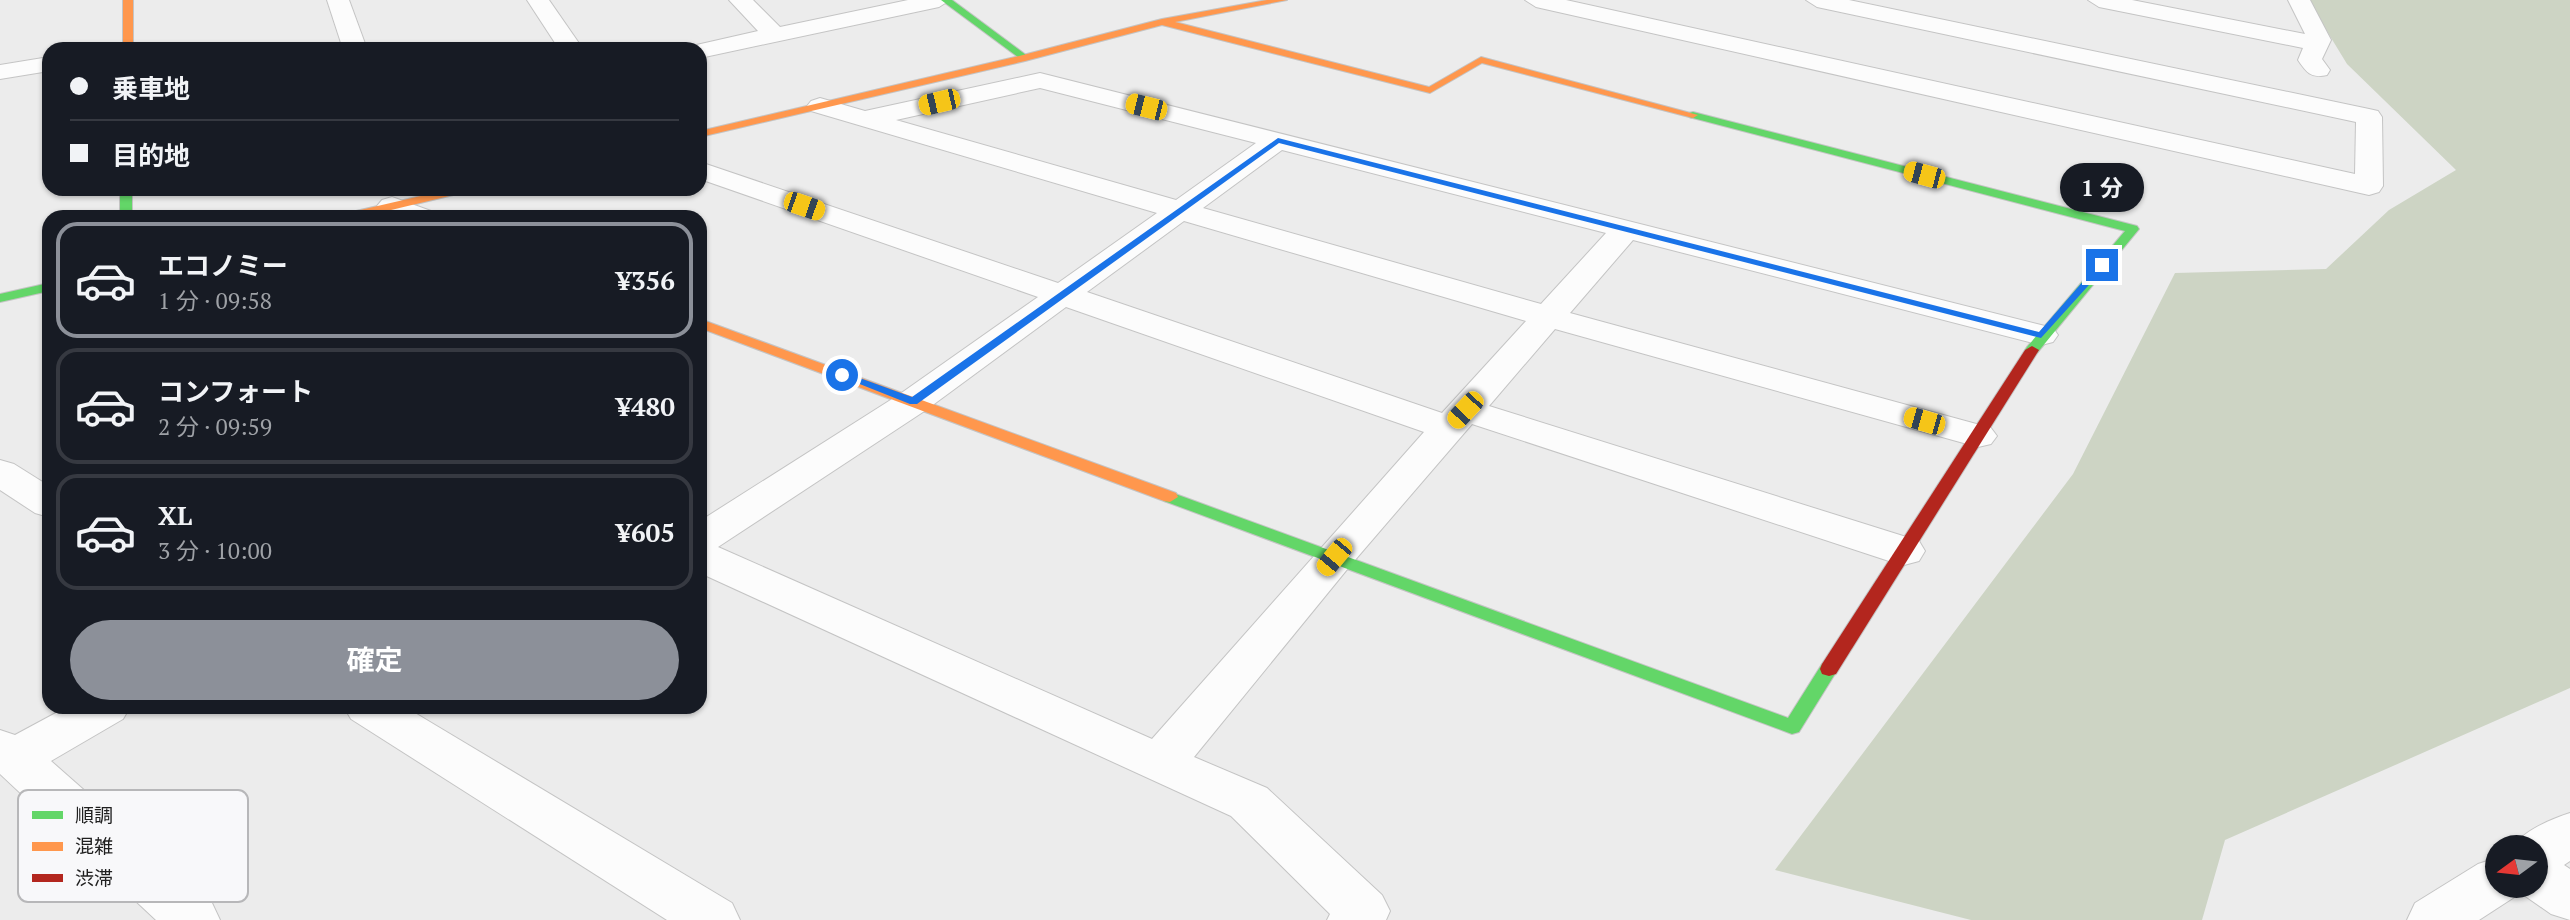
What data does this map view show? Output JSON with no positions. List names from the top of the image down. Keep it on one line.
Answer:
{"legend":["順調","混雑","渋滞"],"north":"left","page":{"banner":["乗車地","目的地"],"bubble":"1 分","list":[{"name":"エコノミー","note":"1 分 · 09:58","value":"¥356"},{"name":"コンフォート","note":"2 分 · 09:59","value":"¥480"},{"name":"XL","note":"3 分 · 10:00","value":"¥605"}],"buttons":"確定"}}
